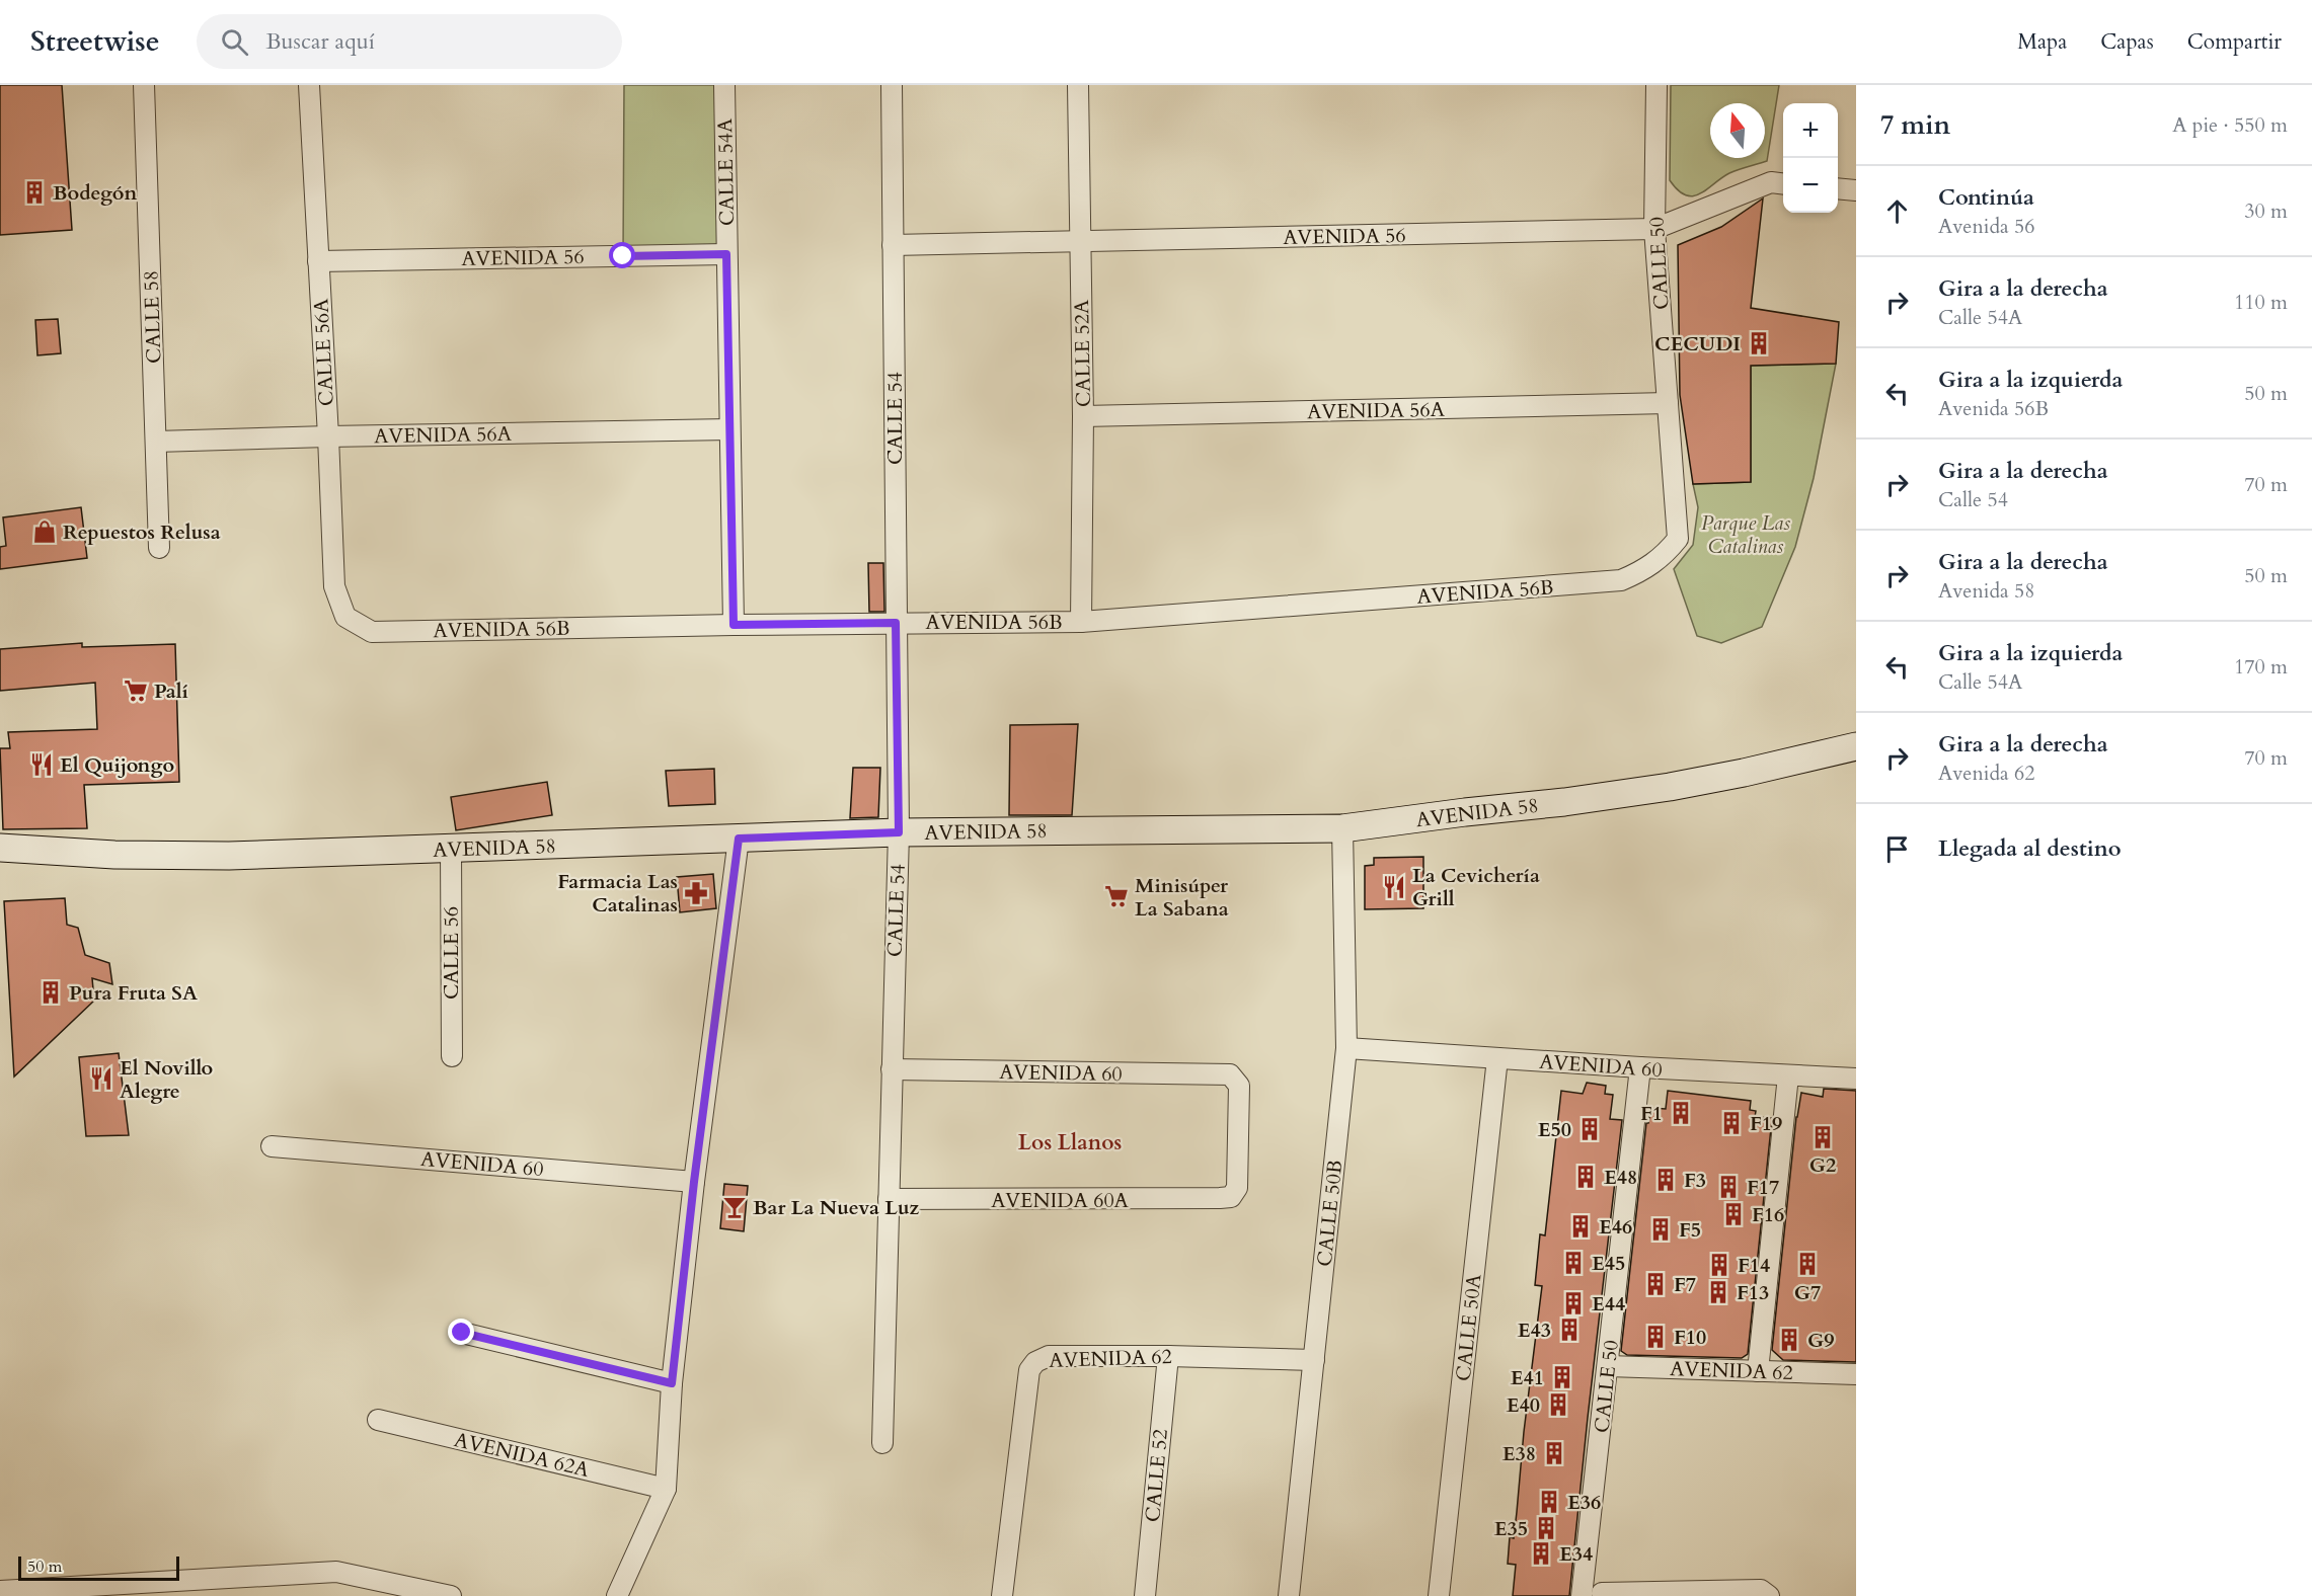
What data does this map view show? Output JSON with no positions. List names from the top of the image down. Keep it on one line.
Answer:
{"streets":{"main road":["AVENIDA 58"],"street":["CALLE 54A","AVENIDA 56","CALLE 50","CALLE 58","CALLE 56A","CALLE 52A","AVENIDA 56A","CALLE 54","AVENIDA 56B","CALLE 56","AVENIDA 60","AVENIDA 60A","CALLE 50B","CALLE 50A","AVENIDA 62","AVENIDA 62A","CALLE 52"]},"crossings":[["CALLE 54A","AVENIDA 56"],["CALLE 54A","AVENIDA 56A"],["CALLE 54A","AVENIDA 56B"],["AVENIDA 56","CALLE 50"],["AVENIDA 56","CALLE 56A"],["AVENIDA 56","CALLE 52A"],["AVENIDA 56","CALLE 54"],["CALLE 50","AVENIDA 56A"],["CALLE 50","AVENIDA 56B"],["CALLE 50","AVENIDA 60"],["CALLE 50","AVENIDA 62"],["CALLE 58","AVENIDA 56A"],["CALLE 56A","AVENIDA 56A"],["CALLE 56A","AVENIDA 56B"],["CALLE 52A","AVENIDA 56A"],["CALLE 52A","AVENIDA 56B"],["CALLE 54","AVENIDA 56B"],["CALLE 54","AVENIDA 58"],["CALLE 54","AVENIDA 60"],["CALLE 54","AVENIDA 60A"],["AVENIDA 58","CALLE 56"],["AVENIDA 58","CALLE 50B"],["AVENIDA 60","AVENIDA 60A"],["AVENIDA 60","CALLE 50B"],["AVENIDA 60","CALLE 50A"],["CALLE 50B","AVENIDA 62"],["AVENIDA 62","CALLE 52"]],"districts":["Los Llanos"],"parks":["Parque Las Catalinas"],"places":{"building":["Bodegón","CECUDI","Pura Fruta SA","F1","F19","E50","G2","E48","F3","F17","F16","E46","F5","E45","G7","F14","F7","F13","E44","E43","F10","G9","E41","E40","E38","E36","E35","E34"],"shop":["Repuestos Relusa"],"supermarket":["Palí","Minisúper La Sabana"],"restaurant":["El Quijongo","La Cevichería Grill","El Novillo Alegre"],"pharmacy":["Farmacia Las Catalinas"],"bar":["Bar La Nueva Luz"]},"scale_bar":"50 m","north":"top","page":{"header":"Streetwise","search":"Buscar aquí","nav":["Mapa","Capas","Compartir"],"heading":["7 min","A pie · 550 m"],"map_buttons":["+","−"],"list":[["Continúa","Avenida 56","30 m"],["Gira a la derecha","Calle 54A","110 m"],["Gira a la izquierda","Avenida 56B","50 m"],["Gira a la derecha","Calle 54","70 m"],["Gira a la derecha","Avenida 58","50 m"],["Gira a la izquierda","Calle 54A","170 m"],["Gira a la derecha","Avenida 62","70 m"],"Llegada al destino"],"scale":"50 m"}}
